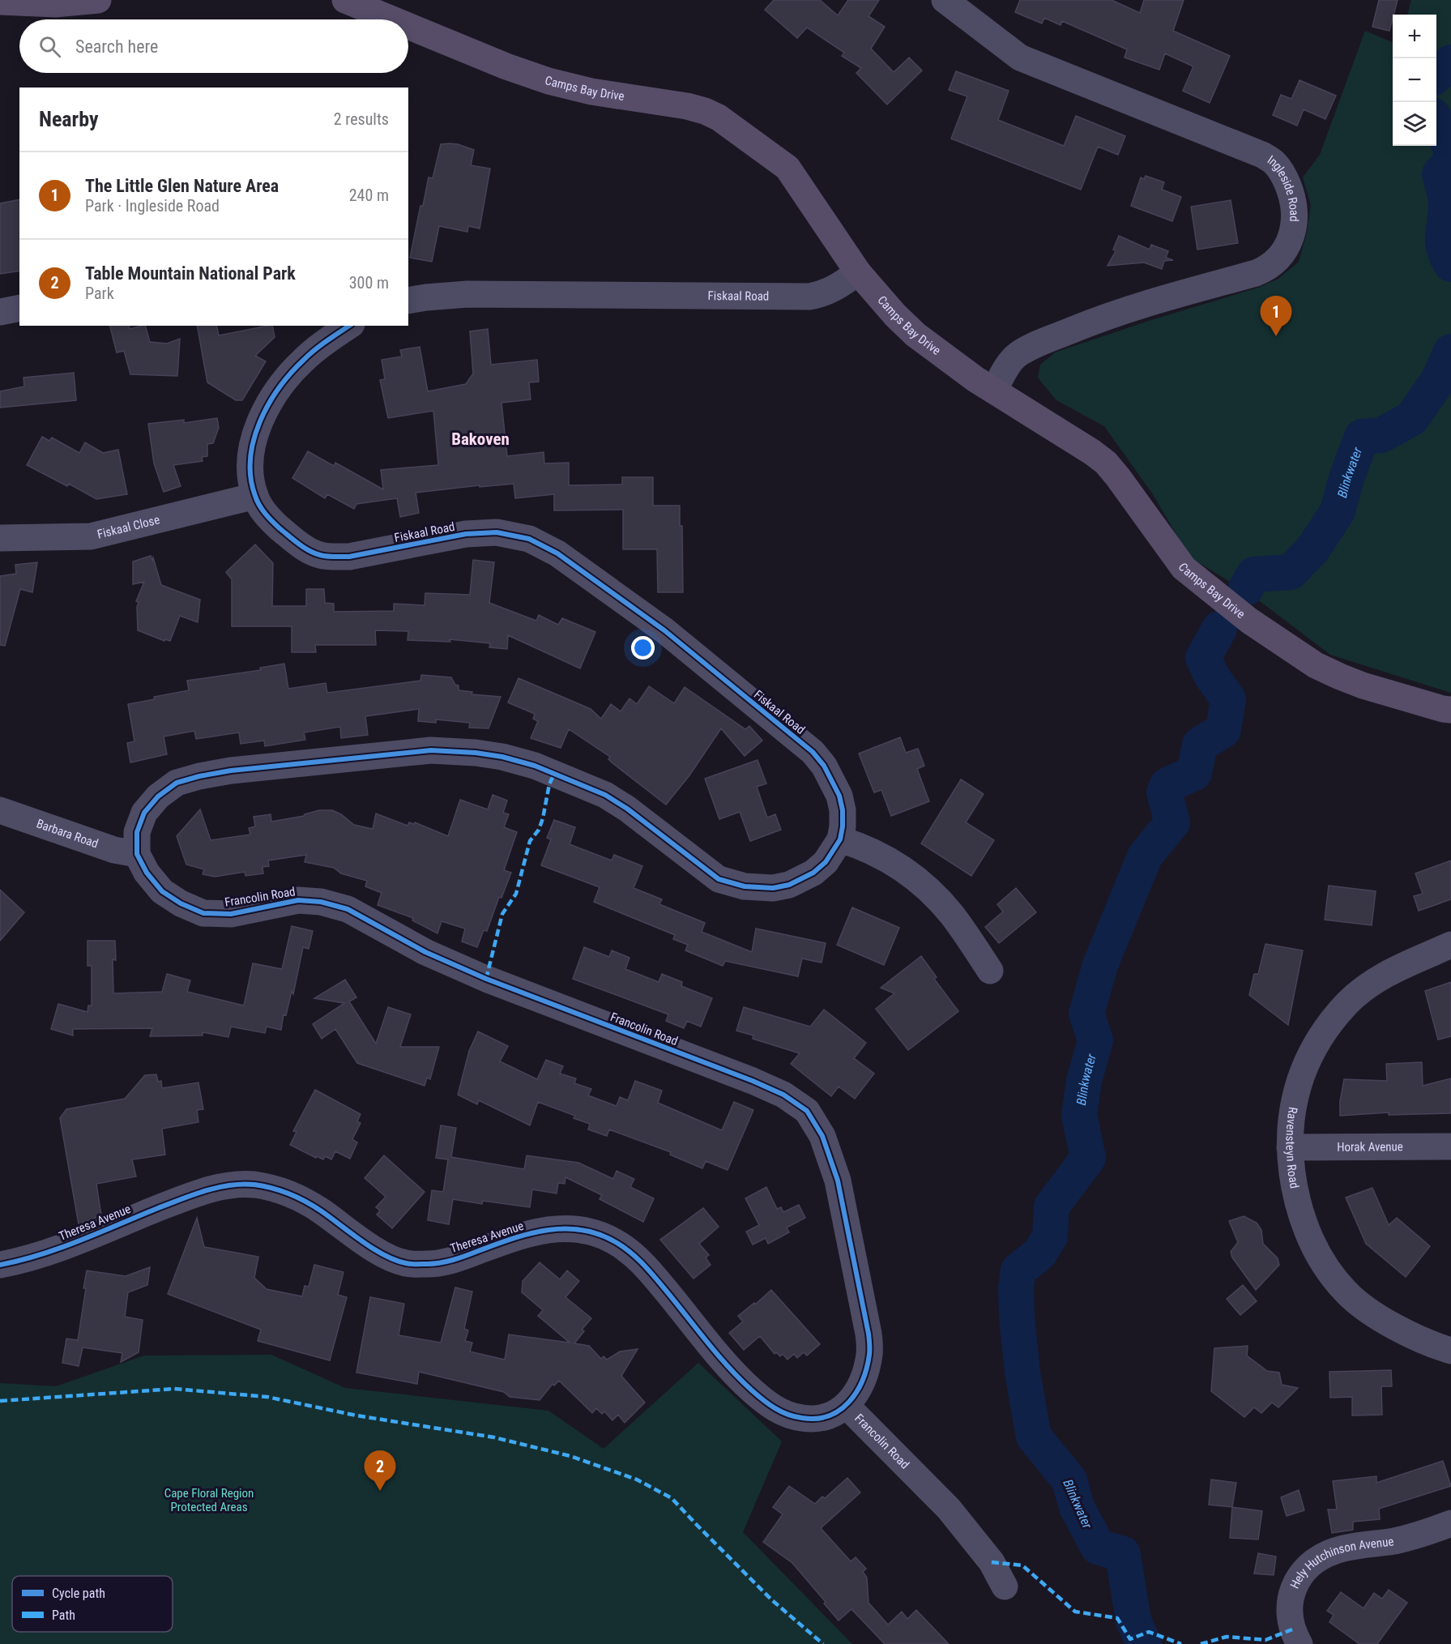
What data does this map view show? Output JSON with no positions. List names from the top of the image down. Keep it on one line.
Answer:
{"streets":{"main road":["Camps Bay Drive"],"street":["Ingleside Road","Fiskaal Road","Fiskaal Close","Barbara Road","Francolin Road","Ravensteyn Road","Horak Avenue","Theresa Avenue","Hely Hutchinson Avenue"]},"crossings":[["Camps Bay Drive","Ingleside Road"],["Camps Bay Drive","Fiskaal Road"],["Fiskaal Road","Fiskaal Close"],["Barbara Road","Francolin Road"],["Francolin Road","Theresa Avenue"],["Ravensteyn Road","Horak Avenue"]],"districts":["Bakoven"],"water":["Blinkwater"],"parks":["Cape Floral Region Protected Areas"],"legend":["Cycle path","Path"],"page":{"map_buttons":["+","−"],"search":"Search here","heading":["Nearby","2 results"],"list":[{"mark":"1","name":"The Little Glen Nature Area","note":"Park · Ingleside Road","value":"240 m"},{"mark":"2","name":"Table Mountain National Park","note":"Park","value":"300 m"}],"pins":["1","2"]}}
